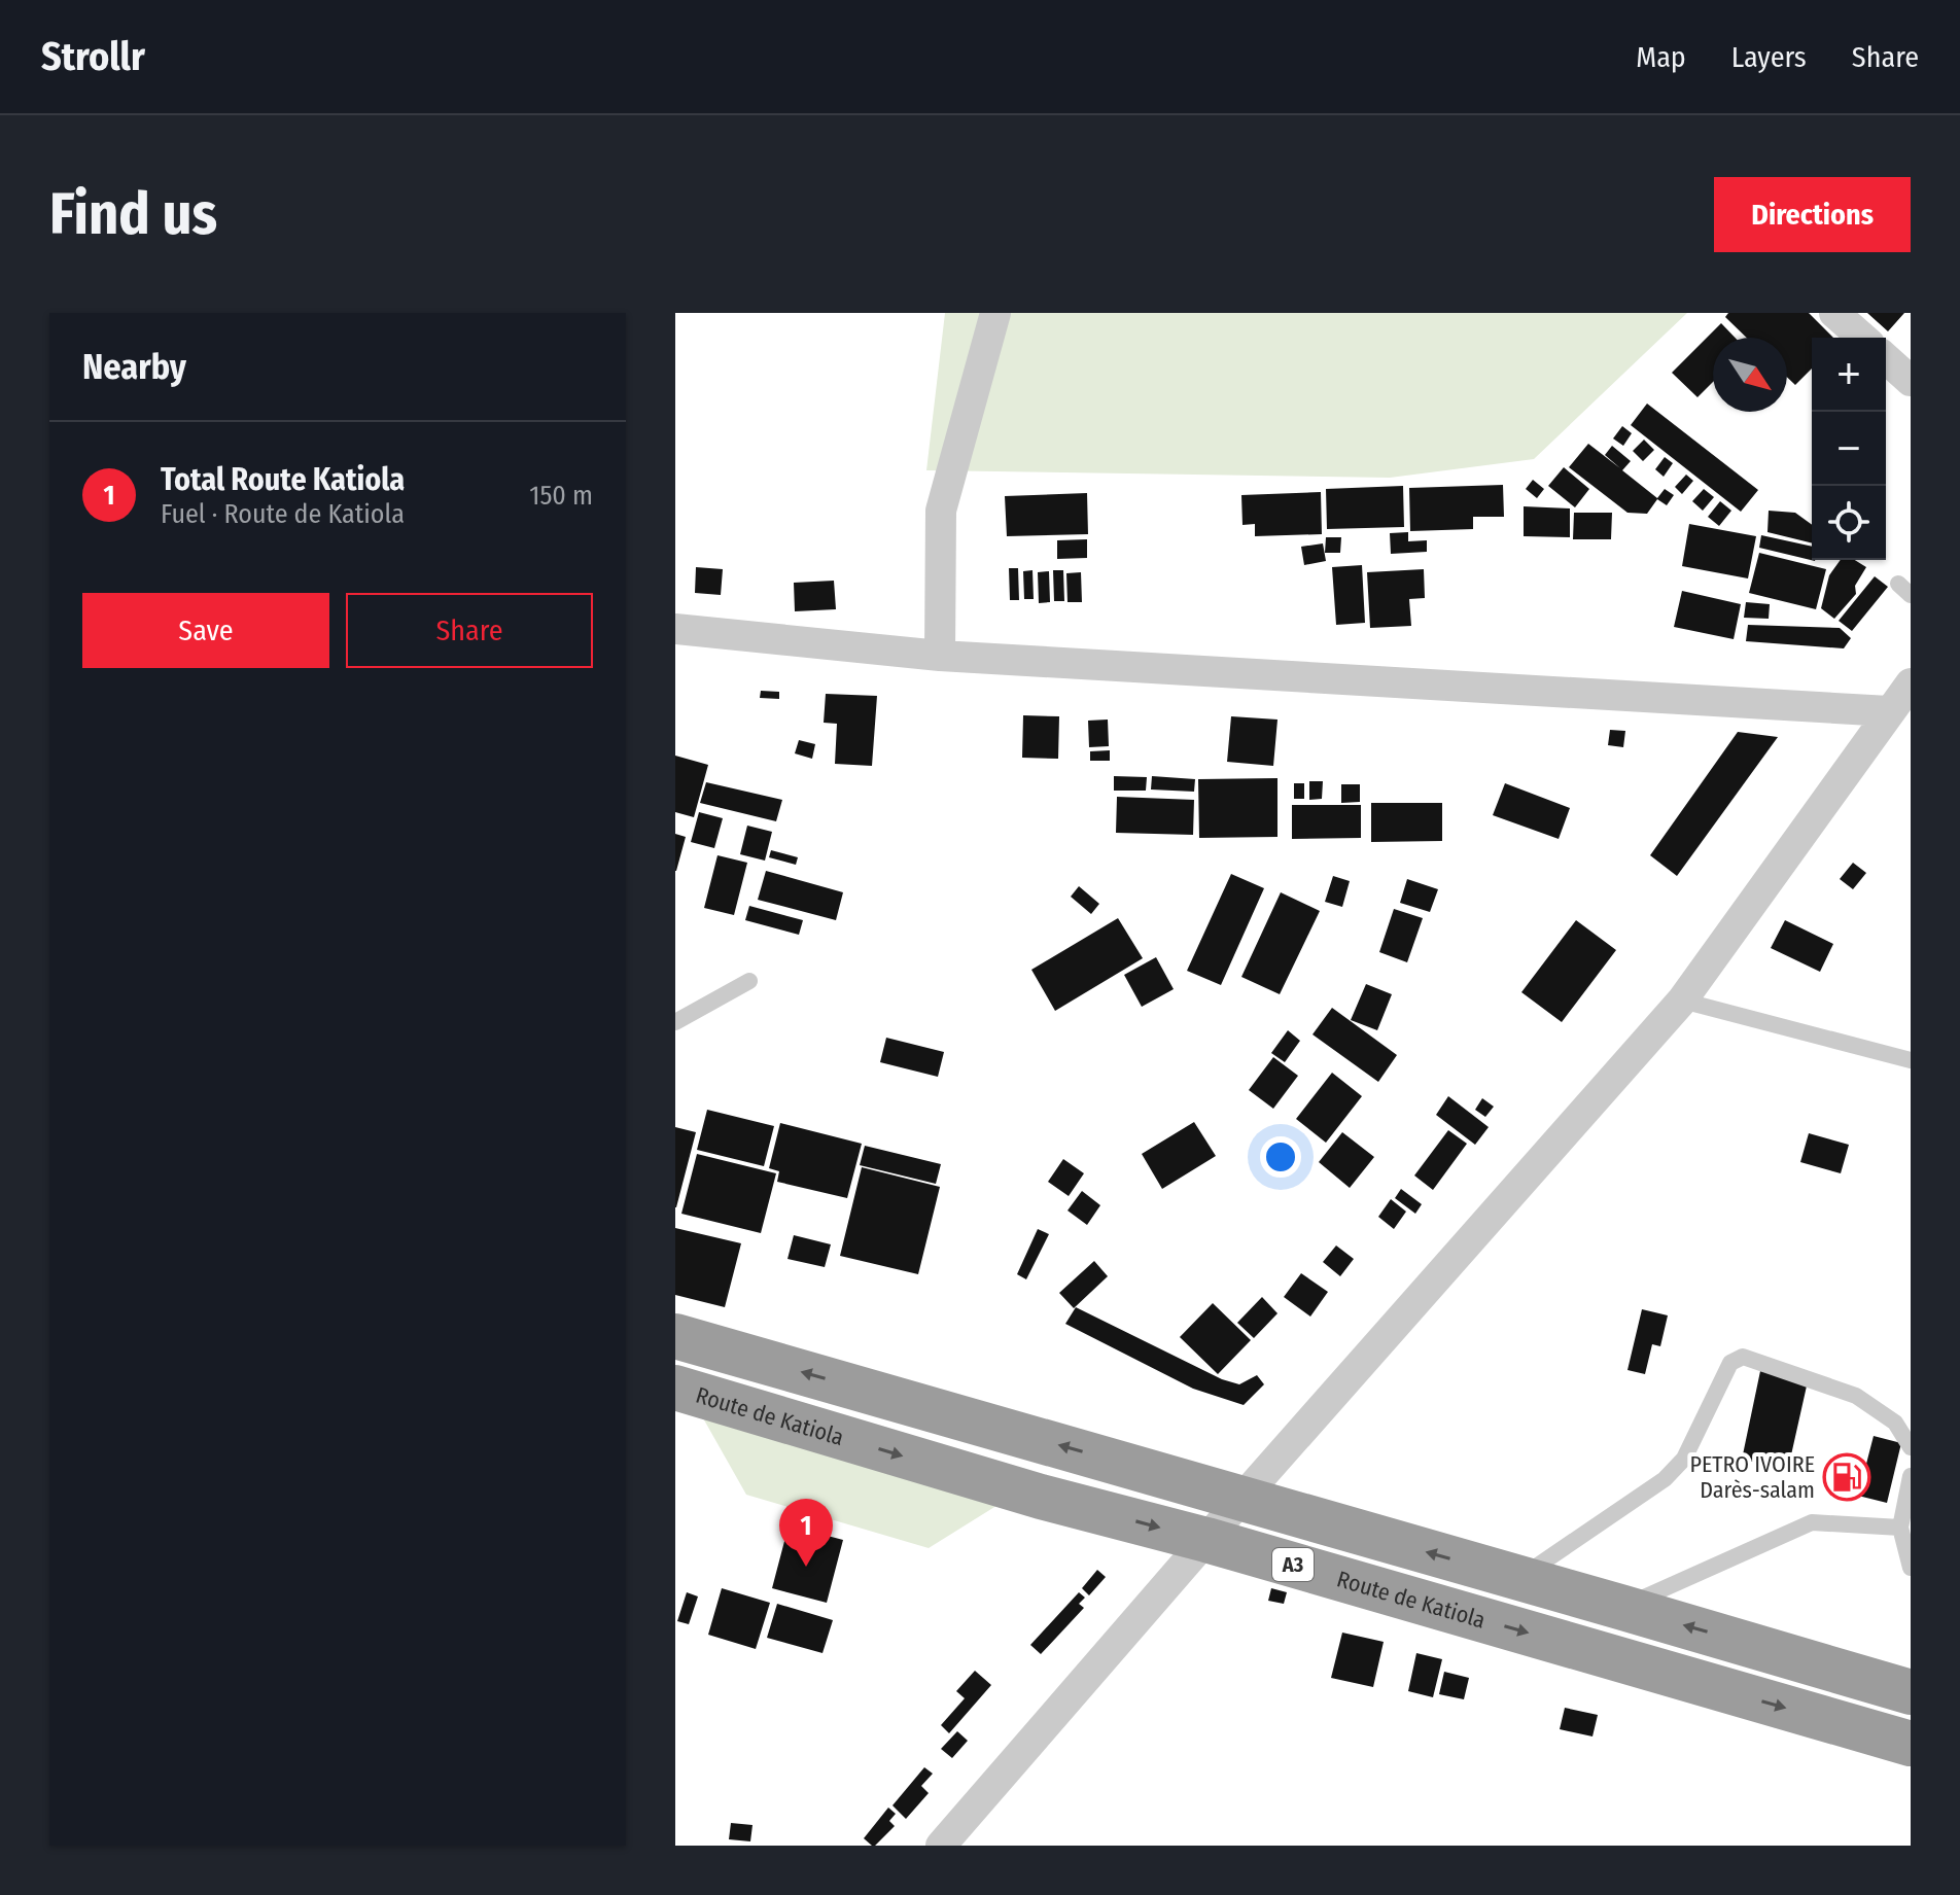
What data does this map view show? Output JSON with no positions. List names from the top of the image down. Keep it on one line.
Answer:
{"streets":{"highway":["Route de Katiola","A3"]},"places":{"fuel station":["PETRO IVOIRE Darès-salam"]},"north":"bottom right","page":{"header":"Strollr","nav":["Map","Layers","Share"],"buttons":["Directions",["Save","Share"]],"title":"Find us","heading":"Nearby","map_buttons":["+","−"],"list":[{"mark":"1","name":"Total Route Katiola","note":"Fuel · Route de Katiola","value":"150 m"}],"pins":"1"}}
